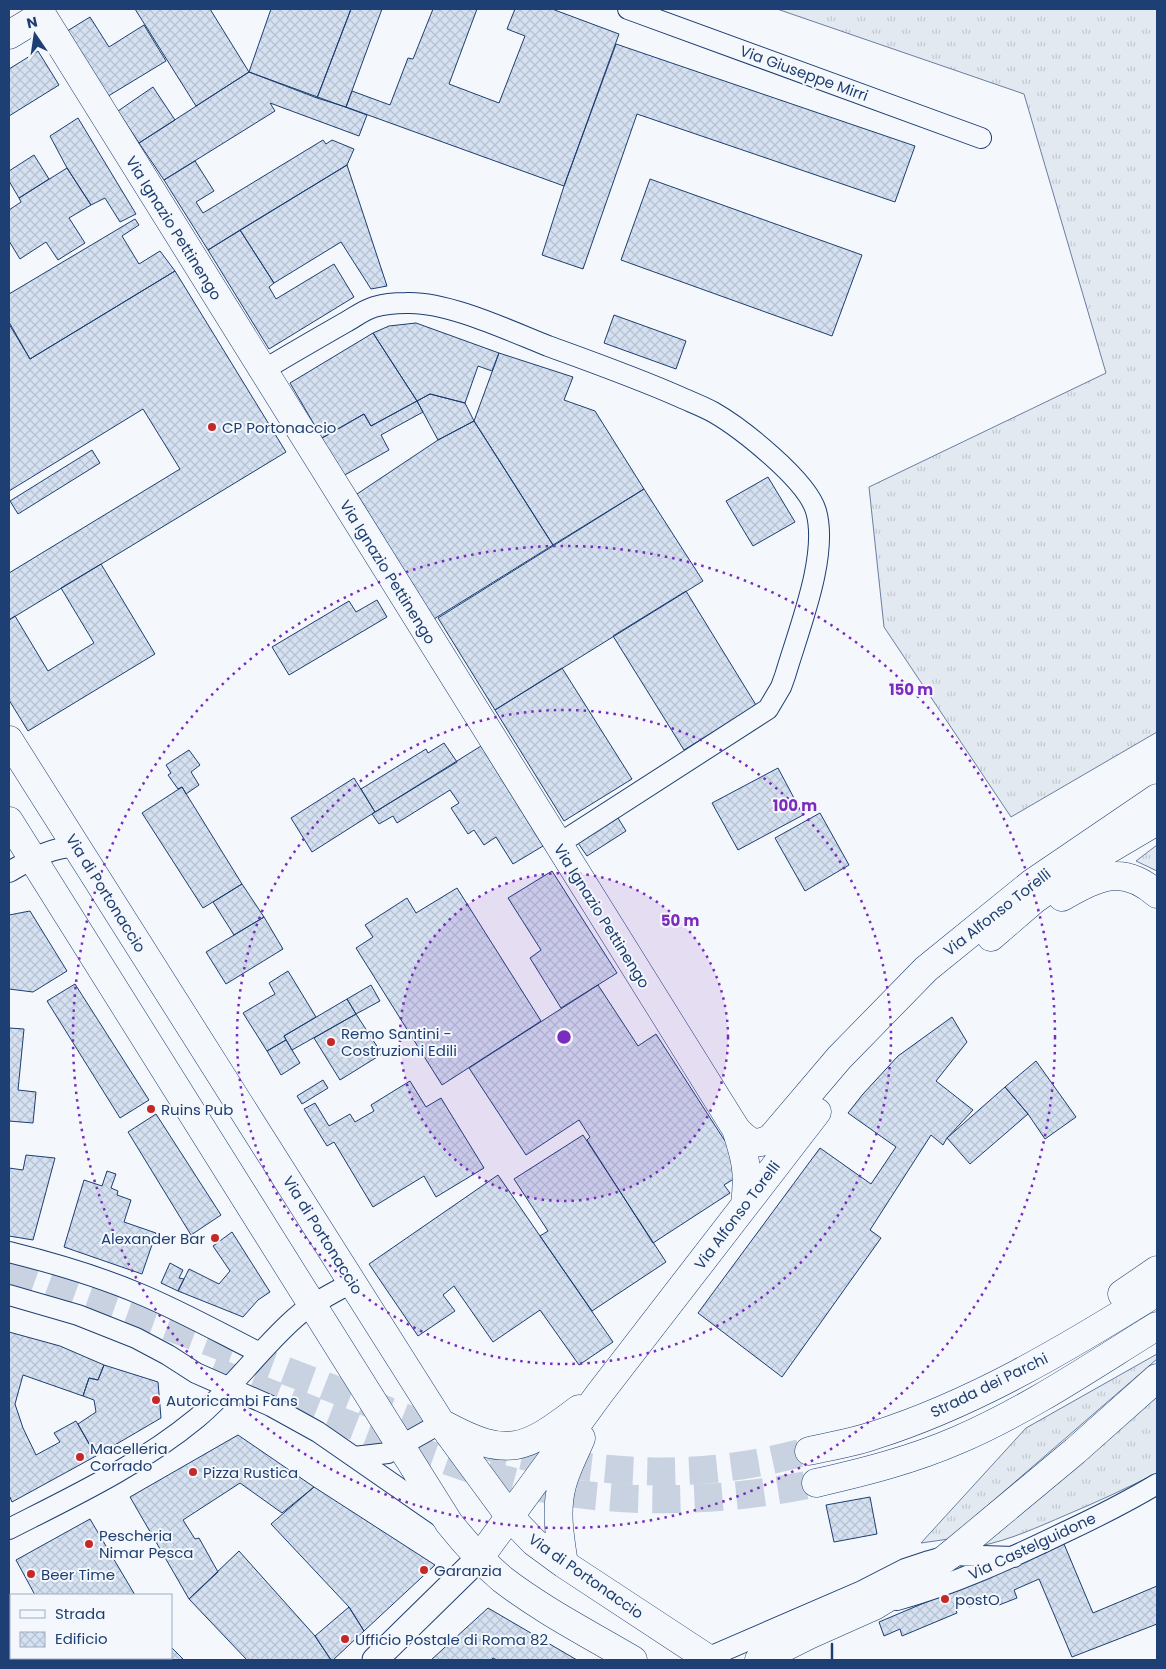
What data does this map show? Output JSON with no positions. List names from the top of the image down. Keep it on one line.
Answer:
{"streets":{"main road":["Via Ignazio Pettinengo","Via di Portonaccio","Via Alfonso Torelli","Strada dei Parchi"],"street":["Via Giuseppe Mirri","Via Castelguidone"]},"crossings":[["Via Ignazio Pettinengo","Via Alfonso Torelli"],["Via di Portonaccio","Via Alfonso Torelli"],["Via di Portonaccio","Via Castelguidone"]],"places":["CP Portonaccio","Remo Santini - Costruzioni Edili","Ruins Pub","Alexander Bar","Autoricambi Fans","Macelleria Corrado","Pizza Rustica","Pescheria Nimar Pesca","Garanzia","Beer Time","postO","Ufficio Postale di Roma 82"],"legend":["Strada","Edificio"],"north":"top","rings":["150 m","100 m","50 m"]}
